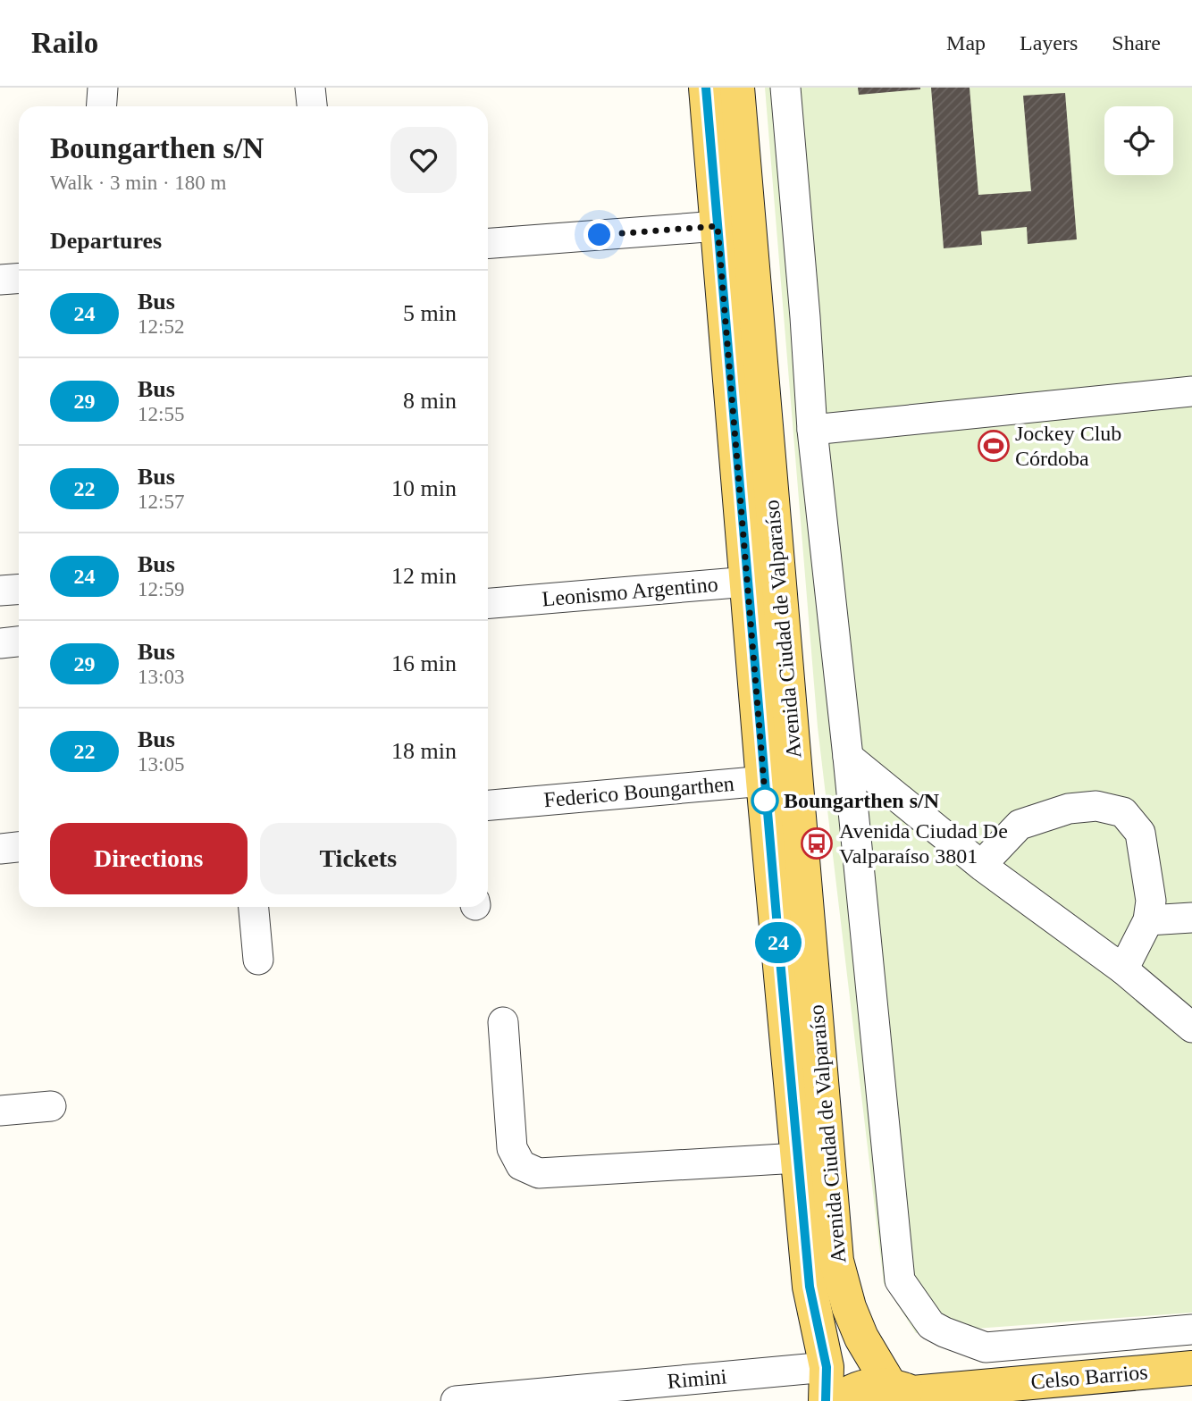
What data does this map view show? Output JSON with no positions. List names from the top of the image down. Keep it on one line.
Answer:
{"streets":{"main road":["Avenida Ciudad de Valparaíso","Celso Barrios"],"street":["Leonismo Argentino","Federico Boungarthen","Rimini"]},"crossings":[["Leonismo Argentino","Avenida Ciudad de Valparaíso"],["Avenida Ciudad de Valparaíso","Federico Boungarthen"],["Avenida Ciudad de Valparaíso","Celso Barrios"],["Avenida Ciudad de Valparaíso","Rimini"]],"places":{"sports":["Jockey Club Córdoba"],"other":["Boungarthen s/N"],"bus stop":["Avenida Ciudad De Valparaíso 3801"]},"lines":["bus line 24"],"page":{"header":"Railo","nav":["Map","Layers","Share"],"on_map":"24","heading":[["Boungarthen s/N","Walk · 3 min · 180 m"],"Departures"],"list":[{"mark":"24","name":"Bus","note":"12:52","value":"5 min"},{"mark":"29","name":"Bus","note":"12:55","value":"8 min"},{"mark":"22","name":"Bus","note":"12:57","value":"10 min"},{"mark":"24","name":"Bus","note":"12:59","value":"12 min"},{"mark":"29","name":"Bus","note":"13:03","value":"16 min"},{"mark":"22","name":"Bus","note":"13:05","value":"18 min"}],"buttons":["Directions","Tickets"]}}
